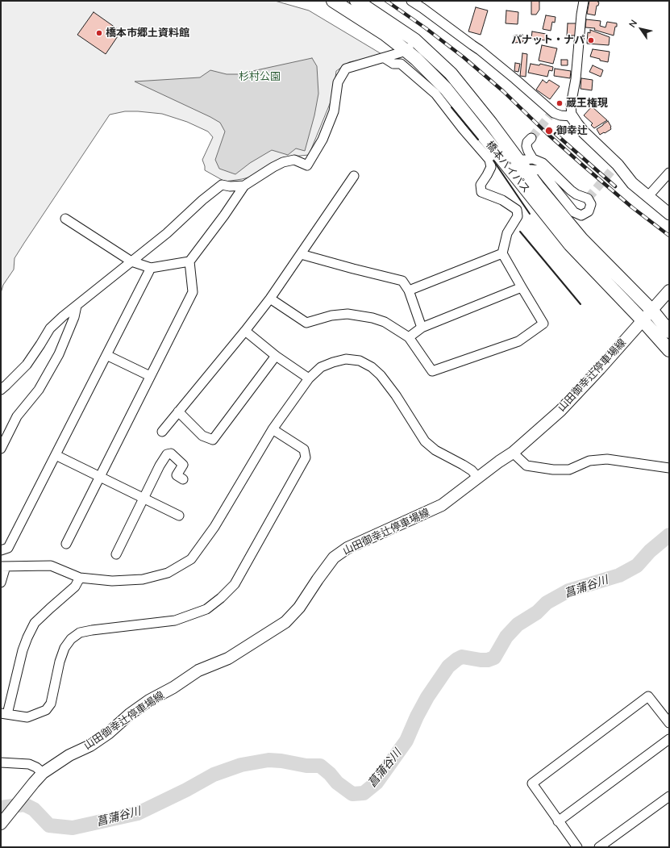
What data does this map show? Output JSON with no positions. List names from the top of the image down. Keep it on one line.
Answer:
{"streets":{"highway":["橋本バイパス"],"main road":["山田御幸辻停車場線"]},"crossings":[["橋本バイパス","山田御幸辻停車場線"]],"water":["菖蒲谷川"],"parks":["杉村公園"],"places":["橋本市郷土資料館","パナット・ナパ","蔵王権現","御幸辻"],"north":"top left"}
